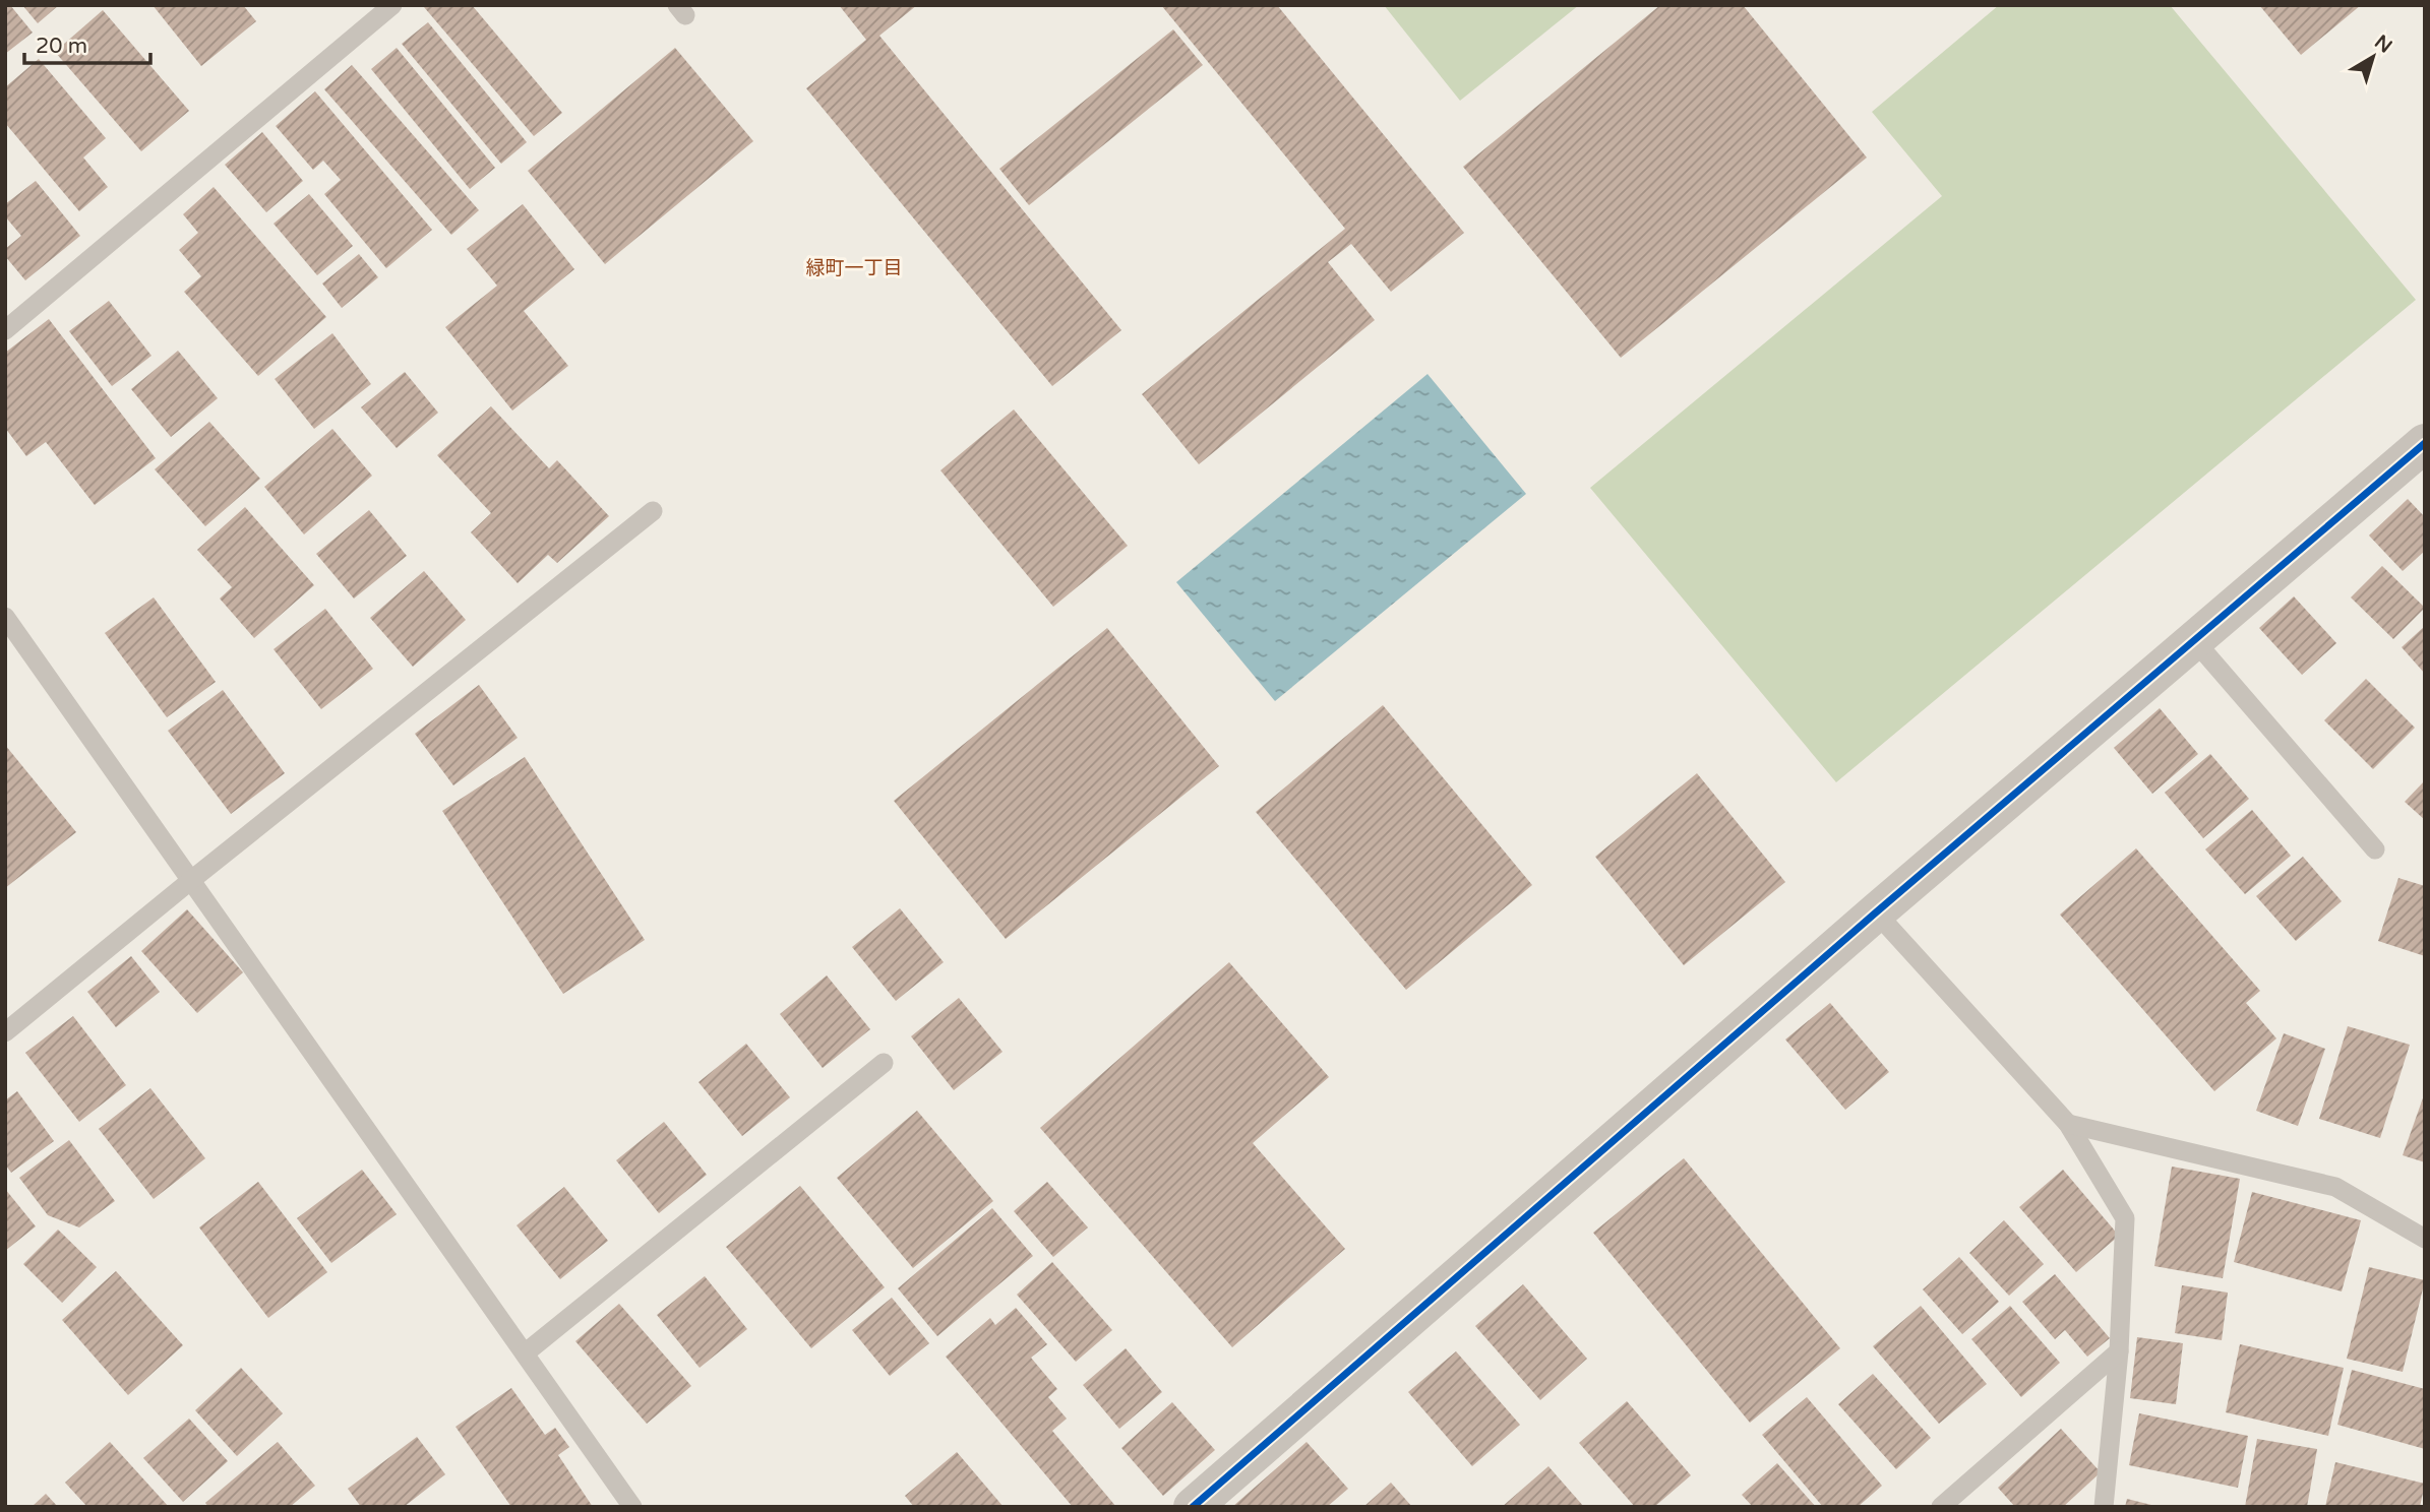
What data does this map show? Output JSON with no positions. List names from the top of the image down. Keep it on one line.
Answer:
{"districts":["緑町一丁目"],"scale_bar":"20 m","north":"top right"}
